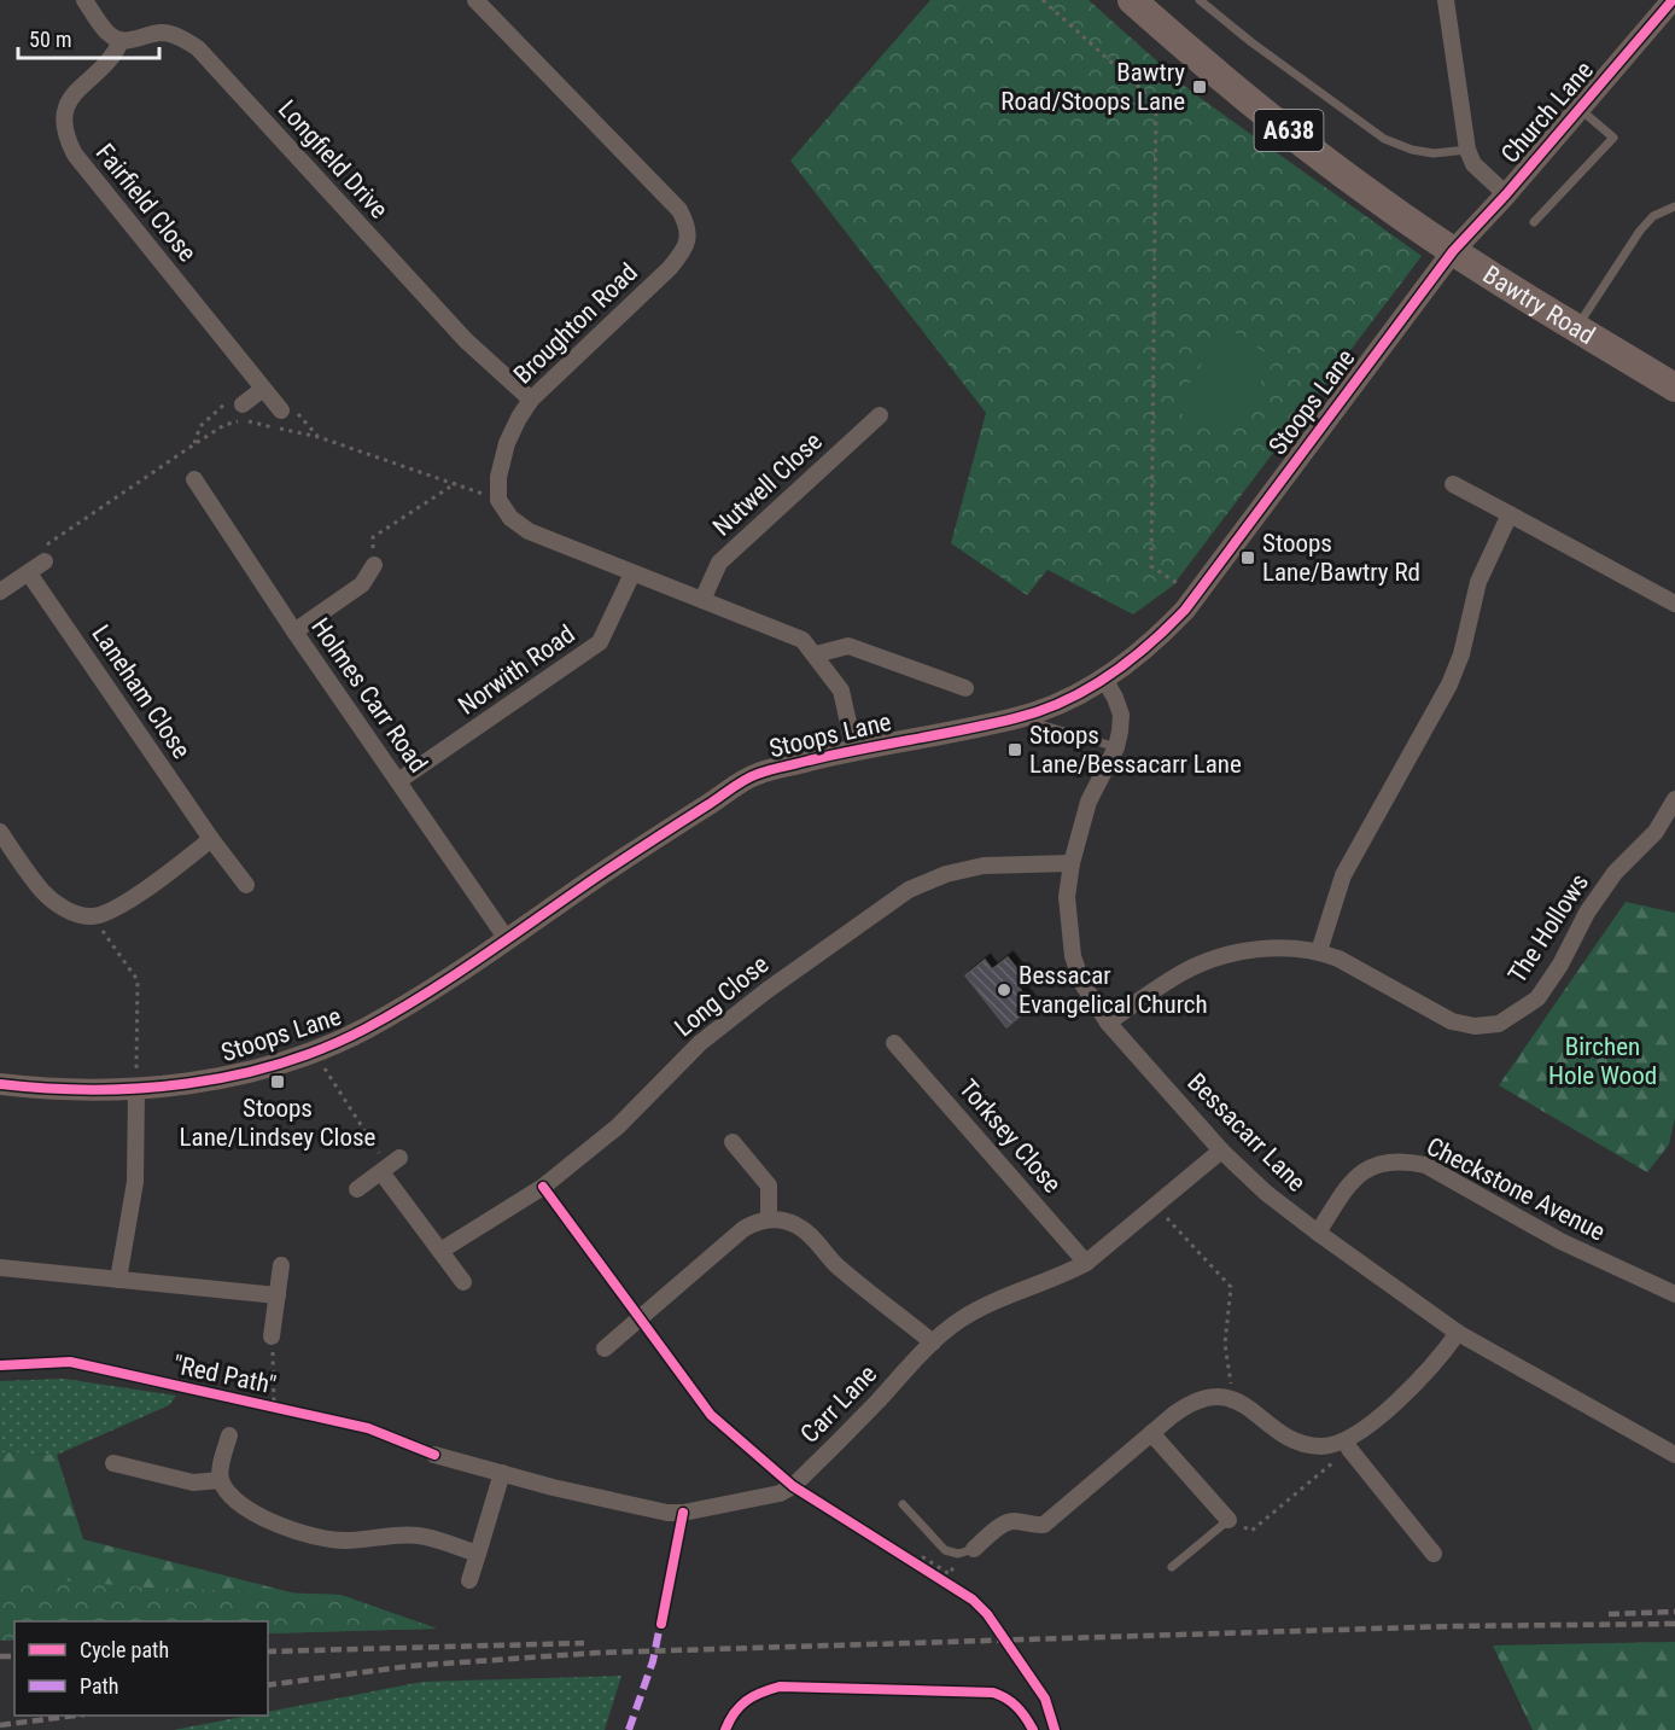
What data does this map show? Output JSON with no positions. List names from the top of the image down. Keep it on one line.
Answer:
{"streets":{"highway":["A638","Bawtry Road"],"street":["Church Lane","Longfield Drive","Fairfield Close","Broughton Road","Stoops Lane","Nutwell Close","Norwith Road","Laneham Close","Holmes Carr Road","The Hollows","Long Close","Bessacarr Lane","Torksey Close","Checkstone Avenue","Carr Lane"],"cycle path":["\"Red Path\""]},"crossings":[["Church Lane","Bawtry Road"],["Church Lane","Stoops Lane"],["Longfield Drive","Fairfield Close"],["Longfield Drive","Broughton Road"],["Bawtry Road","Stoops Lane"],["Stoops Lane","Holmes Carr Road"],["Stoops Lane","Bessacarr Lane"],["Norwith Road","Holmes Carr Road"],["The Hollows","Bessacarr Lane"],["Long Close","Bessacarr Lane"],["Bessacarr Lane","Checkstone Avenue"],["Bessacarr Lane","Carr Lane"],["Torksey Close","Carr Lane"]],"parks":["Birchen Hole Wood"],"places":{"transit":["Bawtry Road/Stoops Lane","Stoops Lane/Bawtry Rd","Stoops Lane/Bessacarr Lane","Stoops Lane/Lindsey Close"],"other":["Bessacar Evangelical Church"]},"legend":["Cycle path","Path"],"scale_bar":"50 m"}
